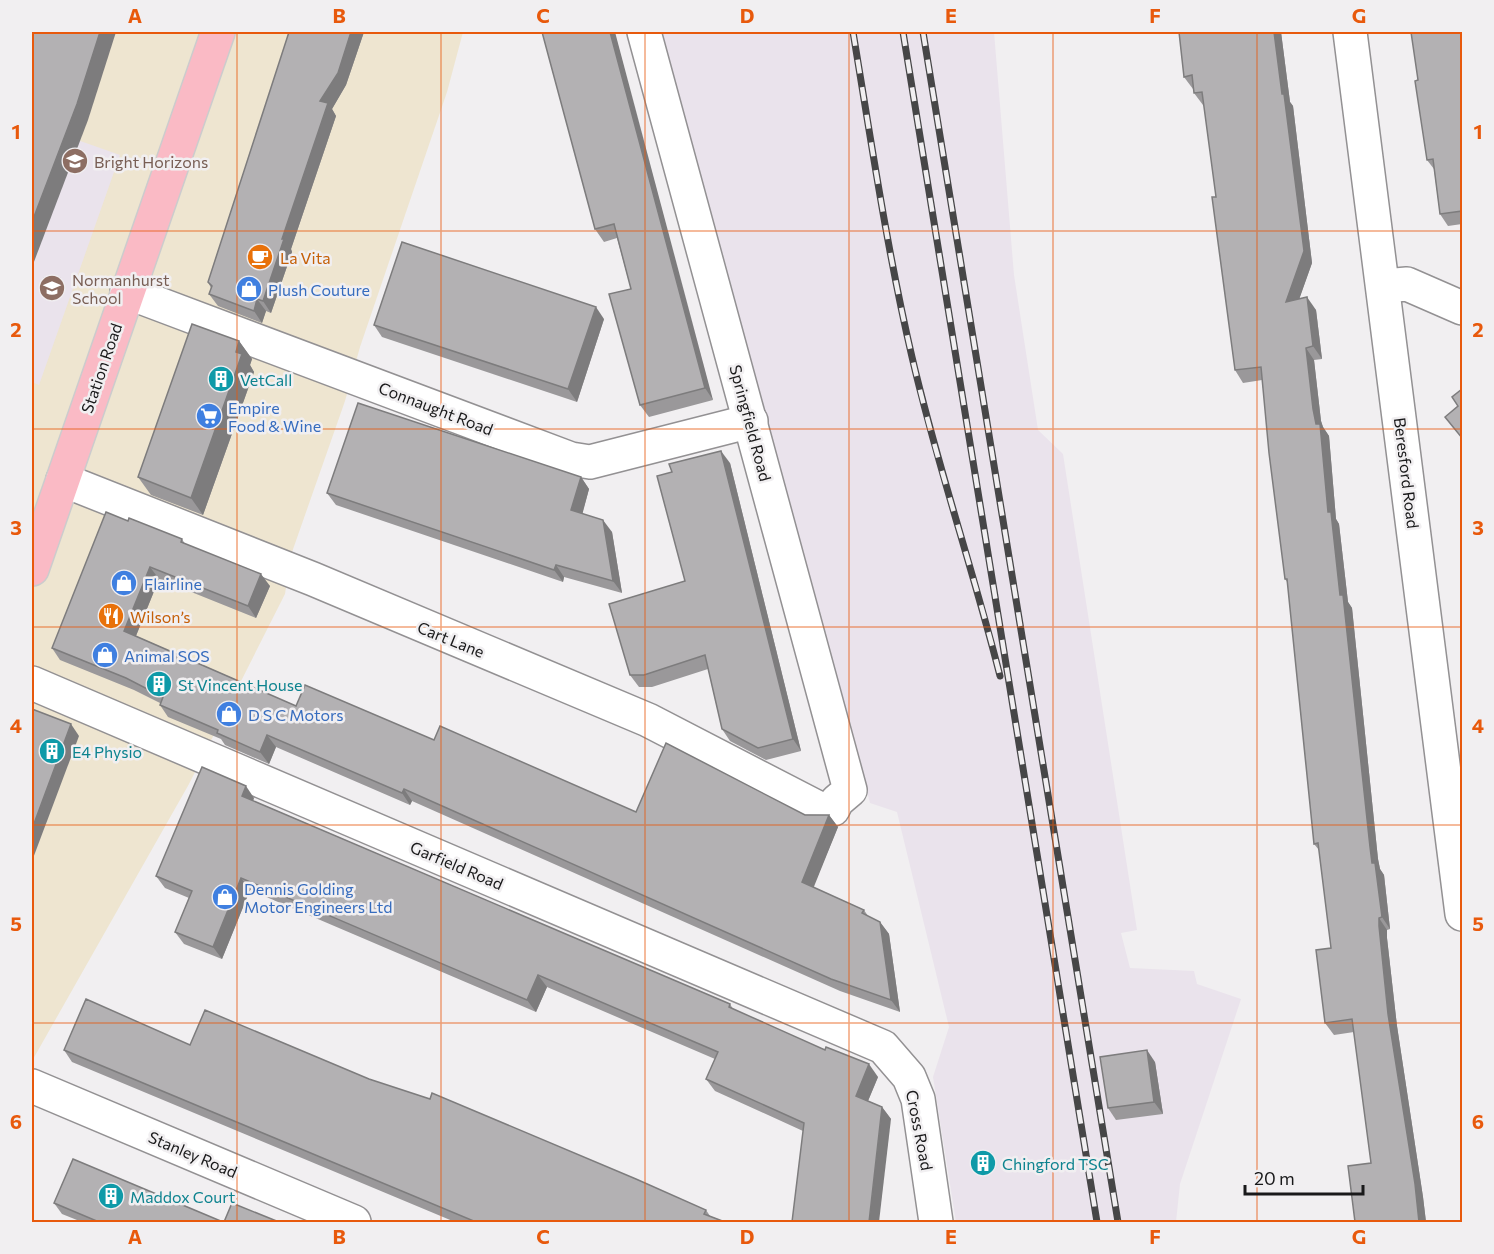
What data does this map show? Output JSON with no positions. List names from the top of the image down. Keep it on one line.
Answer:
{"streets":{"main road":["Station Road"],"street":["Connaught Road","Springfield Road","Beresford Road","Cart Lane","Garfield Road","Cross Road","Stanley Road"]},"crossings":[["Station Road","Connaught Road"],["Station Road","Cart Lane"],["Connaught Road","Springfield Road"],["Springfield Road","Cart Lane"],["Garfield Road","Cross Road"]],"places":{"school or university":["Bright Horizons","Normanhurst School"],"cafe":["La Vita"],"shop":["Plush Couture","Flairline","Animal SOS","D S C Motors","Dennis Golding Motor Engineers Ltd"],"building":["VetCall","St Vincent House","E4 Physio","Chingford TSC","Maddox Court"],"supermarket":["Empire Food & Wine"],"restaurant":["Wilson’s"]},"scale_bar":"20 m","grid":{"columns":["A","B","C","D","E","F","G"],"rows":["1","2","3","4","5","6"]}}
